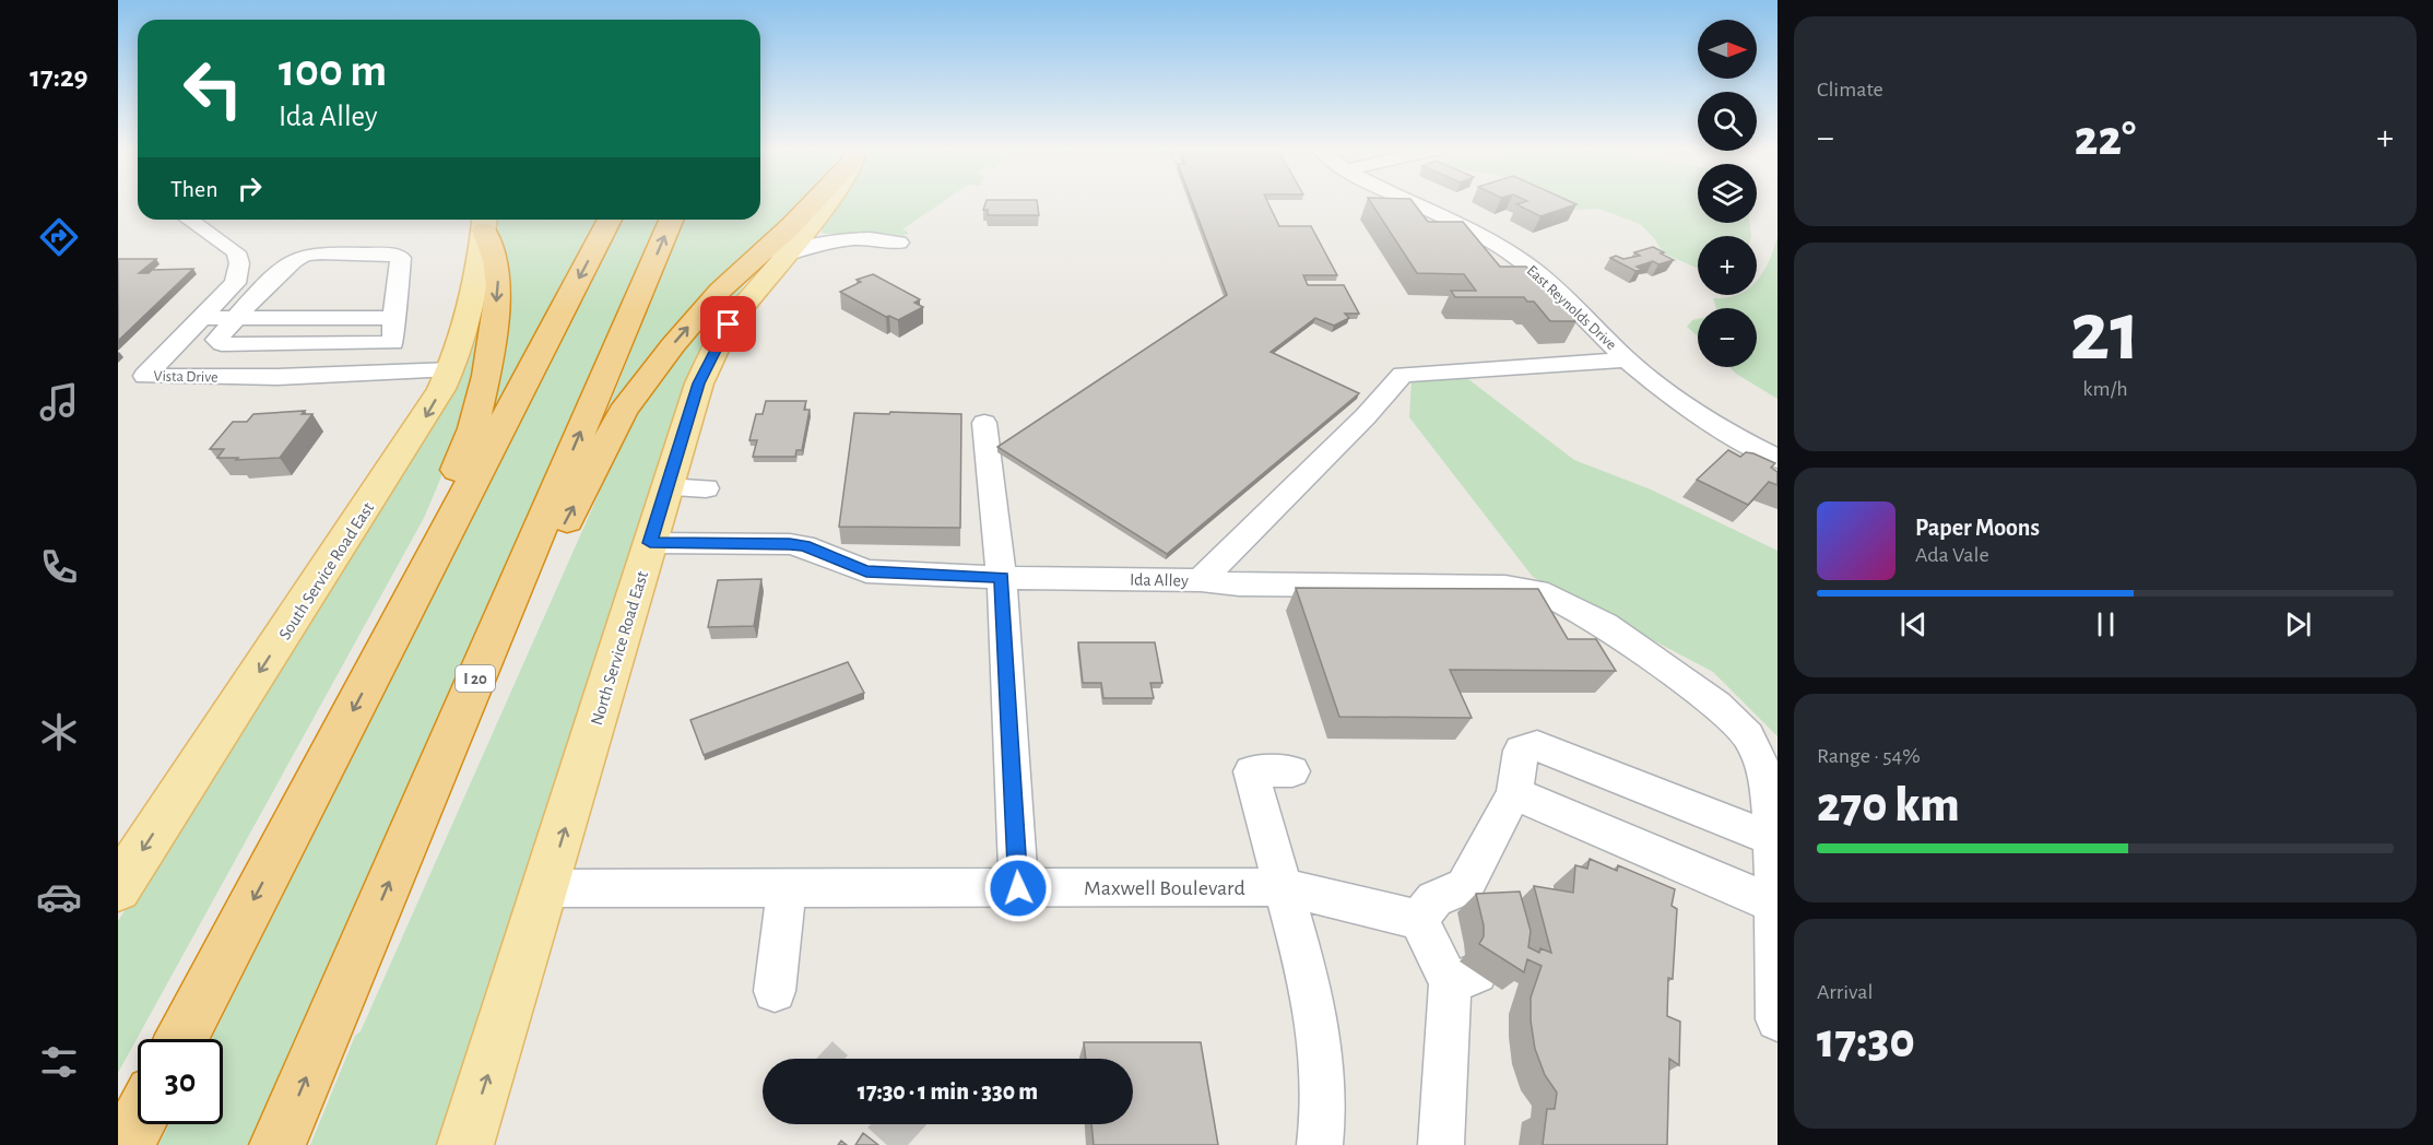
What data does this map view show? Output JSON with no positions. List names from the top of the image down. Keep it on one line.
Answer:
{"streets":{"highway":["I 20"],"main road":["South Service Road East","North Service Road East"],"street":["East Reynolds Drive","Vista Drive","Ida Alley","Maxwell Boulevard"]},"crossings":[["East Reynolds Drive","Ida Alley"],["Vista Drive","South Service Road East"],["Ida Alley","North Service Road East"],["North Service Road East","Maxwell Boulevard"]],"one_way":["South Service Road East","North Service Road East"],"north":"right","page":{"tabs":"17:29","tile":["Climate",["21","km/h"],["Range · 54%","270 km"],["Arrival","17:30"]],"map_buttons":["+","−"],"turn":["100 m","Ida Alley"],"heat":["−","22°","+"],"then":"Then","song":["Paper Moons","Ada Vale"],"limit":"30","trip":"17:30 · 1 min · 330 m"}}
